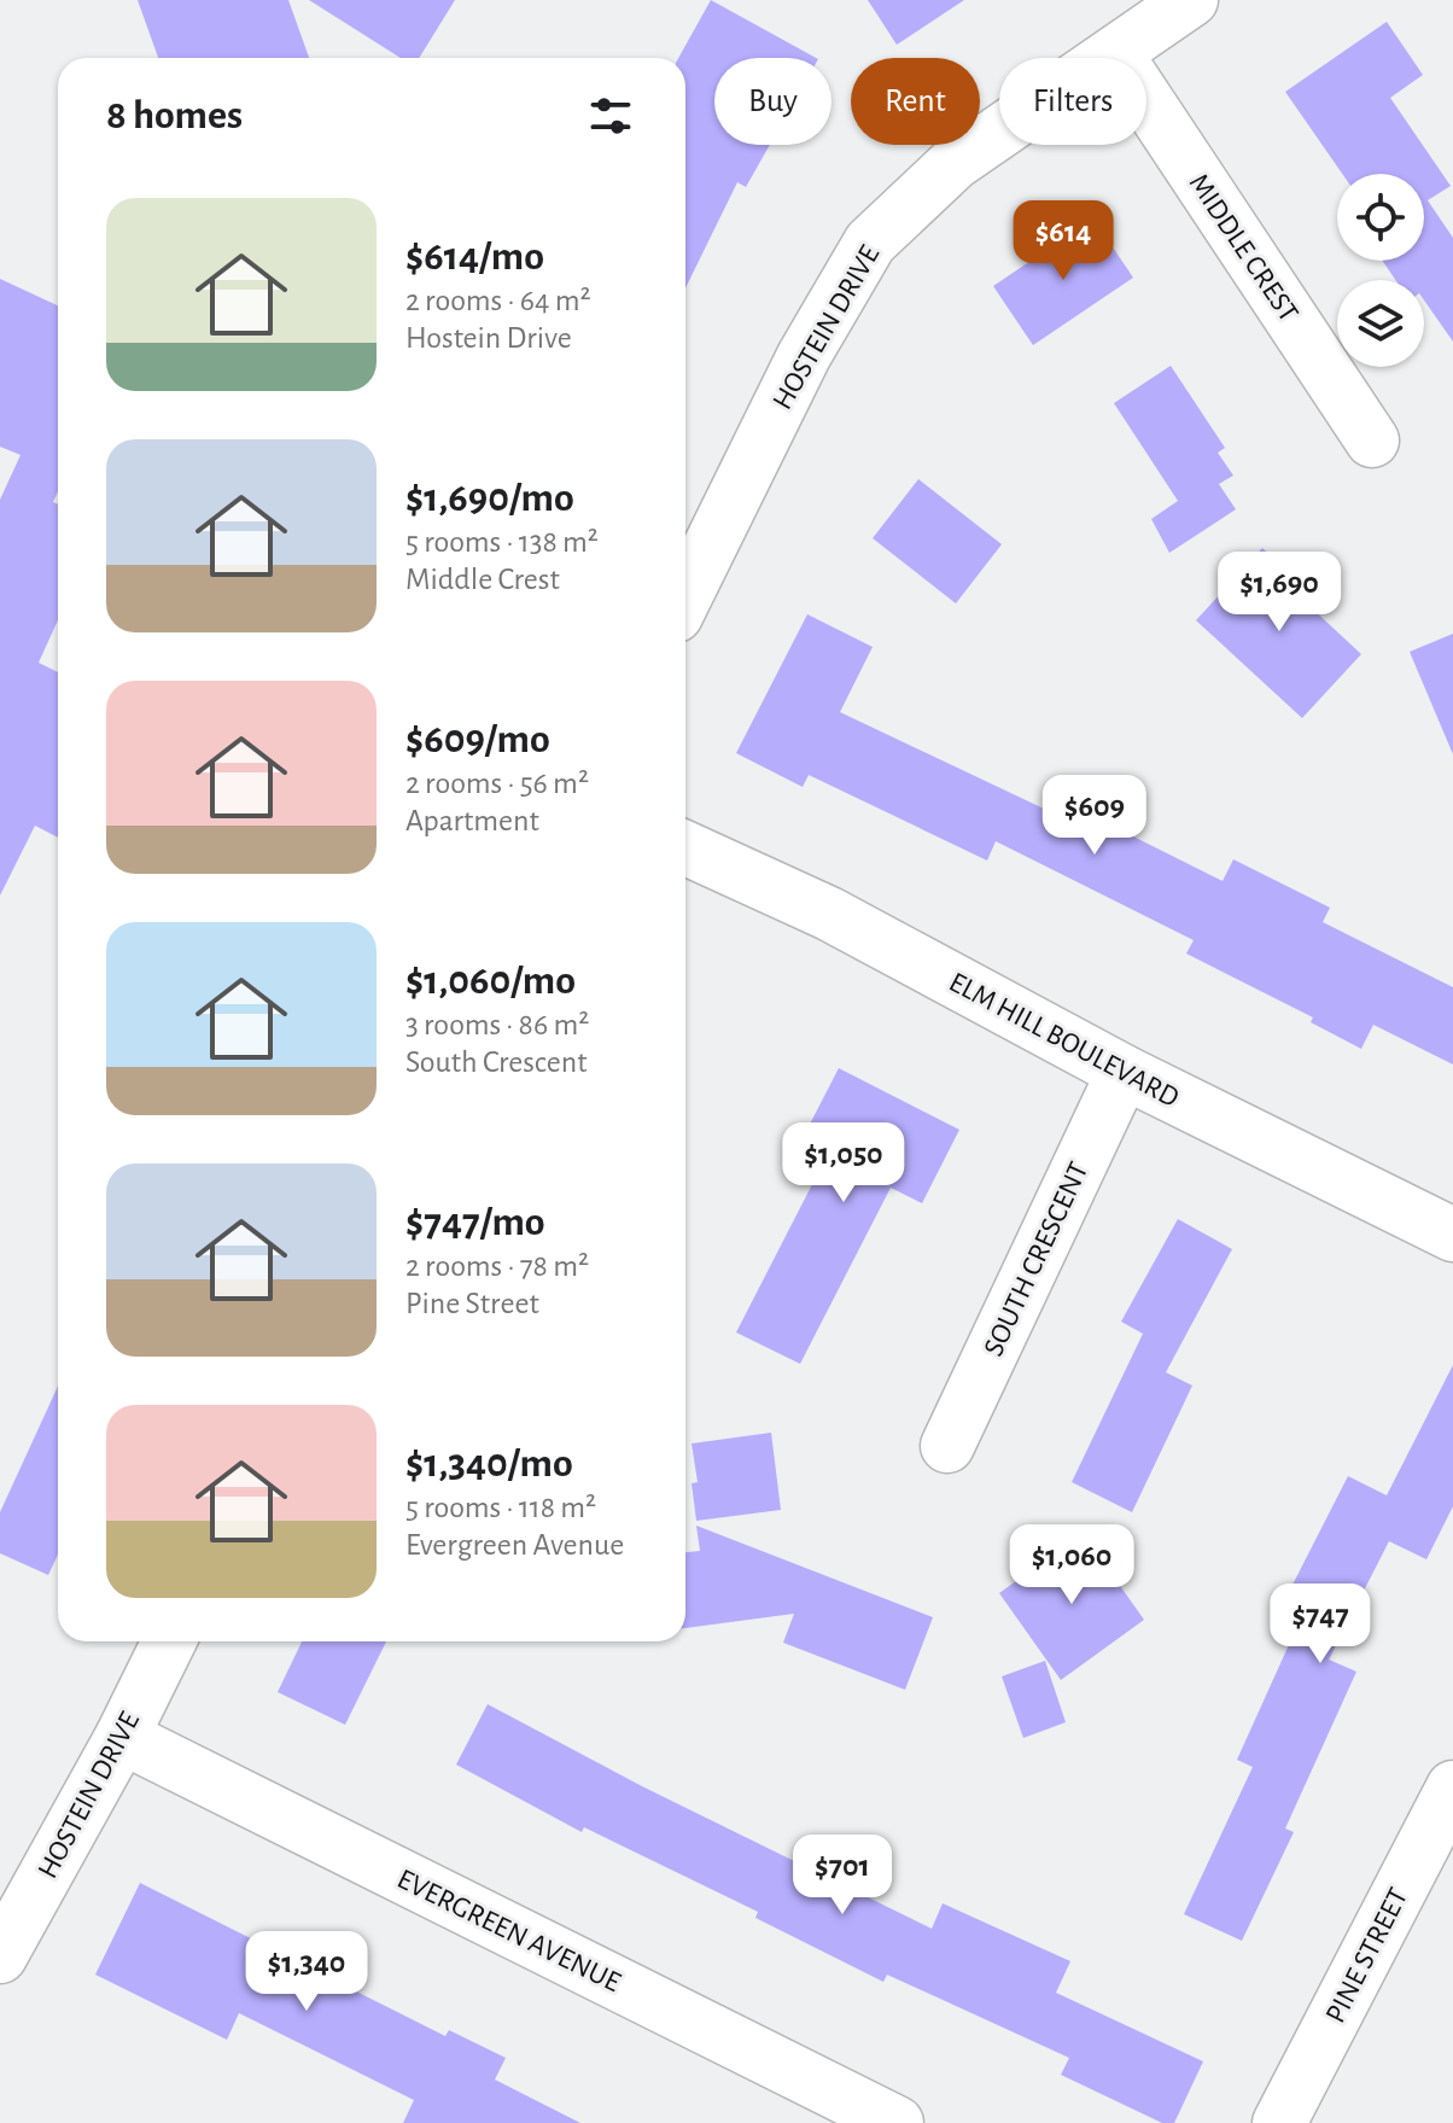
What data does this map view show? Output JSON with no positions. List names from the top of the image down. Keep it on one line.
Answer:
{"streets":{"street":["MIDDLE CREST","HOSTEIN DRIVE","ELM HILL BOULEVARD","SOUTH CRESCENT","EVERGREEN AVENUE","PINE STREET"]},"crossings":[["MIDDLE CREST","HOSTEIN DRIVE"],["HOSTEIN DRIVE","EVERGREEN AVENUE"],["ELM HILL BOULEVARD","SOUTH CRESCENT"]],"page":{"chip":["Buy","Rent","Filters"],"heading":"8 homes","list":[{"name":"$614/mo","note":"2 rooms · 64 m² · Hostein Drive"},{"name":"$1,690/mo","note":"5 rooms · 138 m² · Middle Crest"},{"name":"$609/mo","note":"2 rooms · 56 m² · Apartment"},{"name":"$1,060/mo","note":"3 rooms · 86 m² · South Crescent"},{"name":"$747/mo","note":"2 rooms · 78 m² · Pine Street"},{"name":"$1,340/mo","note":"5 rooms · 118 m² · Evergreen Avenue"}],"price":["$614","$1,690","$609","$1,050","$1,060","$747","$701","$1,340"]}}
